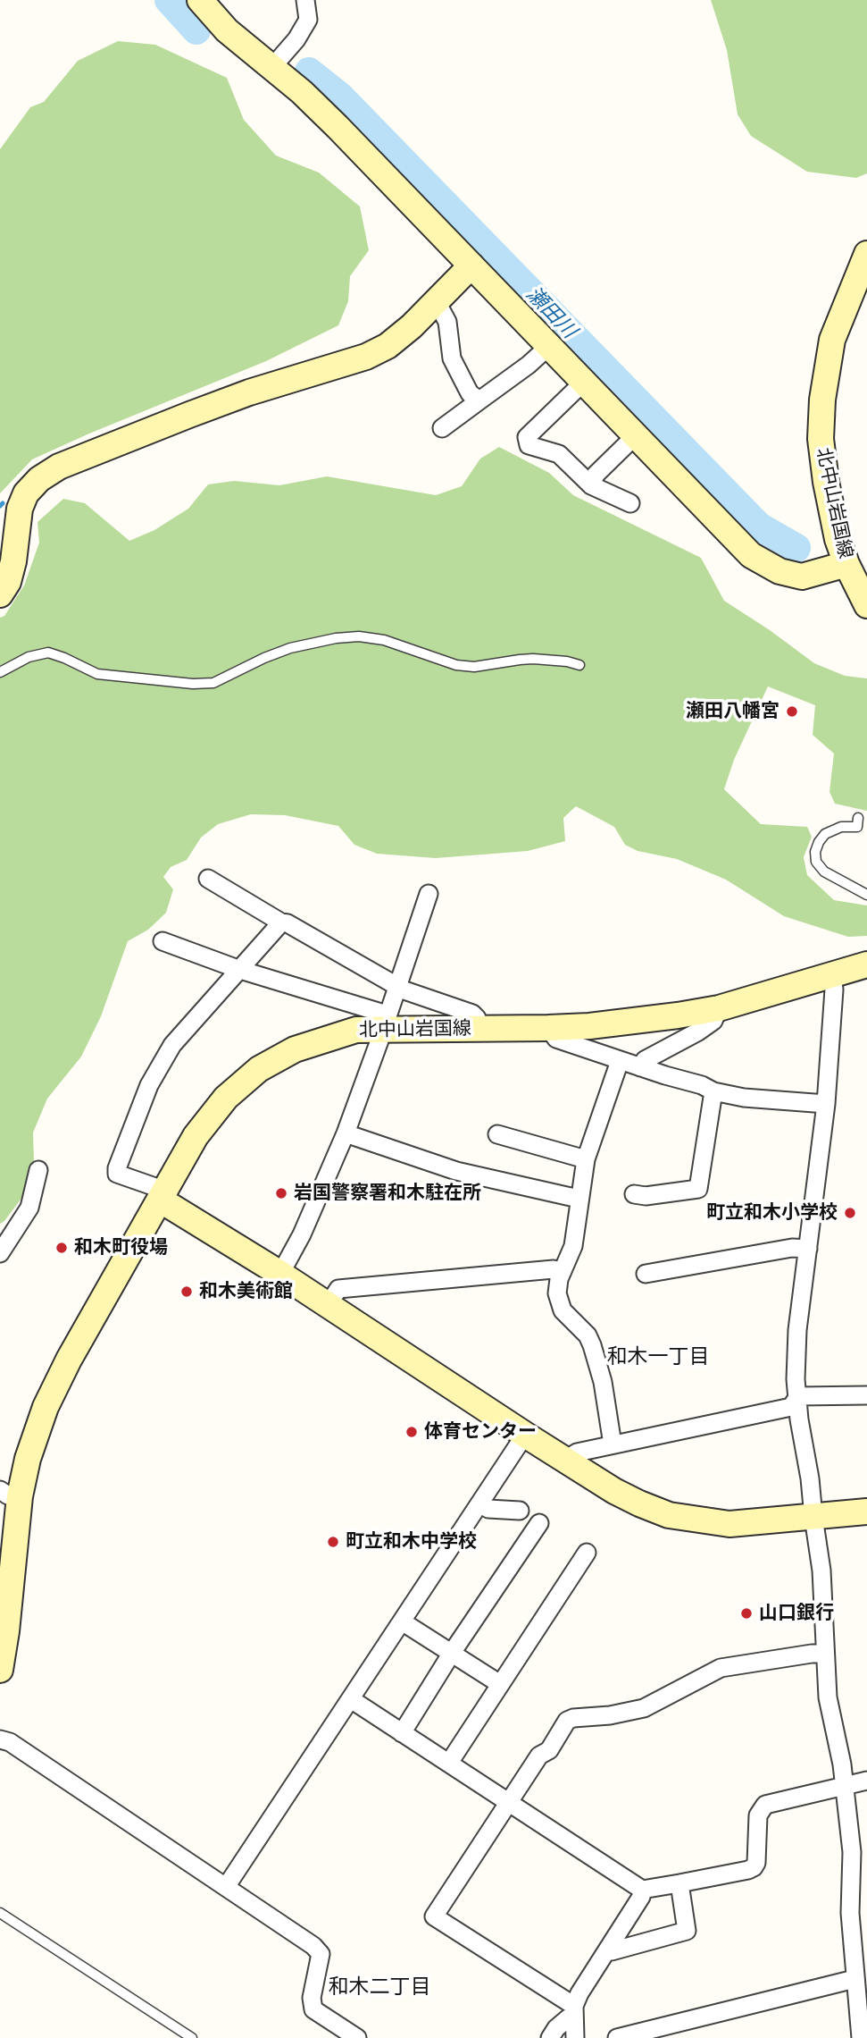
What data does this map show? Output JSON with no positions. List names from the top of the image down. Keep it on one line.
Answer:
{"streets":{"street":["北中山岩国線"]},"districts":["和木一丁目","和木二丁目"],"water":["瀬田川"],"places":["瀬田八幡宮","岩国警察署和木駐在所","町立和木小学校","和木町役場","和木美術館","体育センター","町立和木中学校","山口銀行"]}
